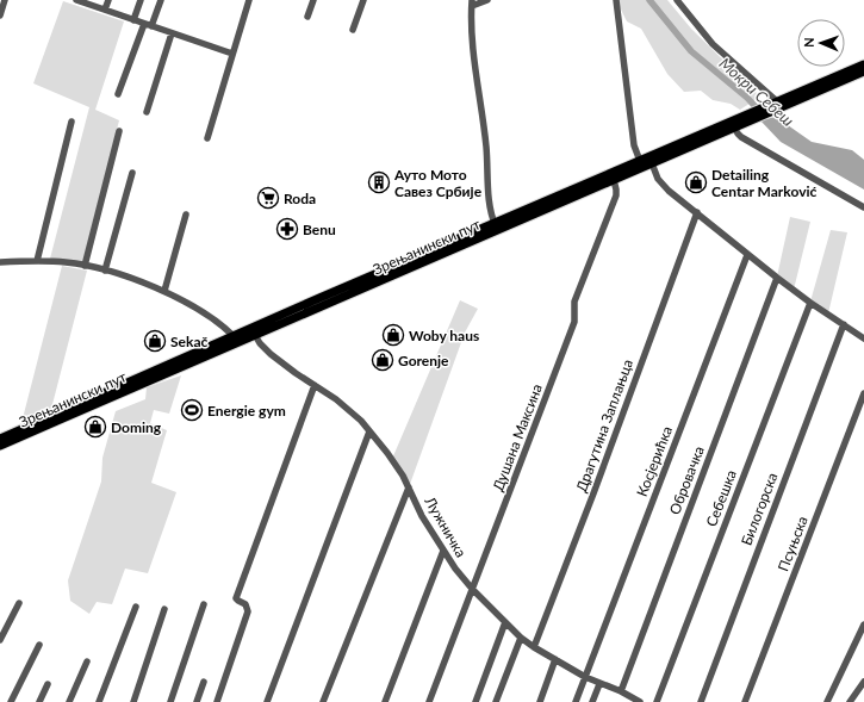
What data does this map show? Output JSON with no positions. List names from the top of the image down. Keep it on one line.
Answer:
{"streets":{"main road":["Зрењанински пут"],"street":["Драгутина Заплањца","Душана Максина","Косјерићка","Обровачка","Себешка","Билогорска","Лужничка","Псуњска"]},"crossings":[["Зрењанински пут","Душана Максина"],["Зрењанински пут","Лужничка"],["Драгутина Заплањца","Лужничка"],["Душана Максина","Лужничка"],["Косјерићка","Лужничка"],["Обровачка","Лужничка"]],"water":["Мокри Себеш"],"places":{"building":["Ауто Мото Савез Србије"],"shop":["Detailing Centar Marković","Woby haus","Sekač","Gorenje","Doming"],"supermarket":["Roda"],"pharmacy":["Benu"],"sports":["Energie gym"]},"north":"left"}
